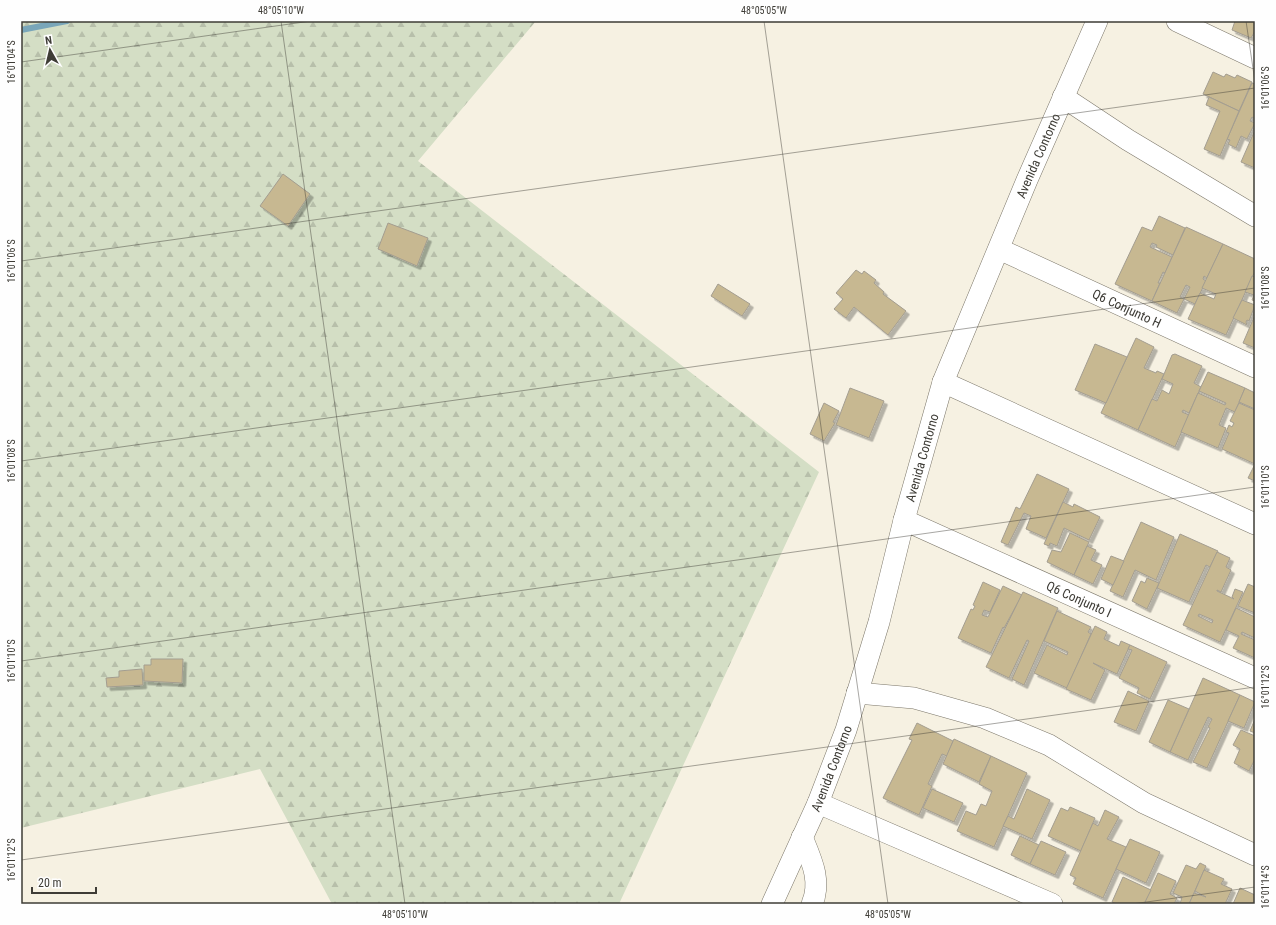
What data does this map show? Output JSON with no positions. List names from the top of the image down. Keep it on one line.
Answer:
{"streets":{"street":["Avenida Contorno","Q6 Conjunto H","Q6 Conjunto I"]},"crossings":[["Avenida Contorno","Q6 Conjunto H"],["Avenida Contorno","Q6 Conjunto I"]],"scale_bar":"20 m","north":"top","coordinates":["48°05'10\"W","48°05'05\"W","16°01'04\"S","16°01'06\"S","16°01'08\"S","16°01'10\"S","16°01'12\"S","16°01'14\"S"]}
